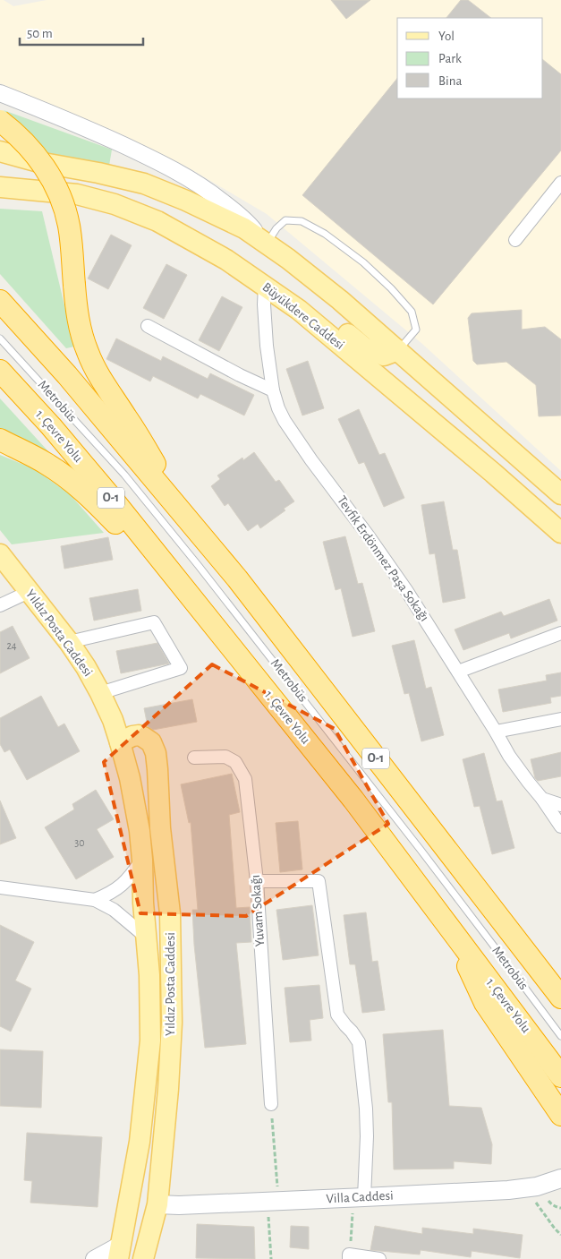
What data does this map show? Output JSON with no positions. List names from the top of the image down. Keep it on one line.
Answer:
{"streets":{"highway":["1. Çevre Yolu","O-1"],"main road":["Büyükdere Caddesi","Yıldız Posta Caddesi","Villa Caddesi"],"street":["Tevfik Erdönmez Paşa Sokağı","Yuvam Sokağı"],"lane":["Metrobüs"]},"crossings":[["Büyükdere Caddesi","Tevfik Erdönmez Paşa Sokağı"],["Yıldız Posta Caddesi","Villa Caddesi"]],"house_numbers":["24","30"],"legend":["Yol","Park","Bina"],"scale_bar":"50 m"}
